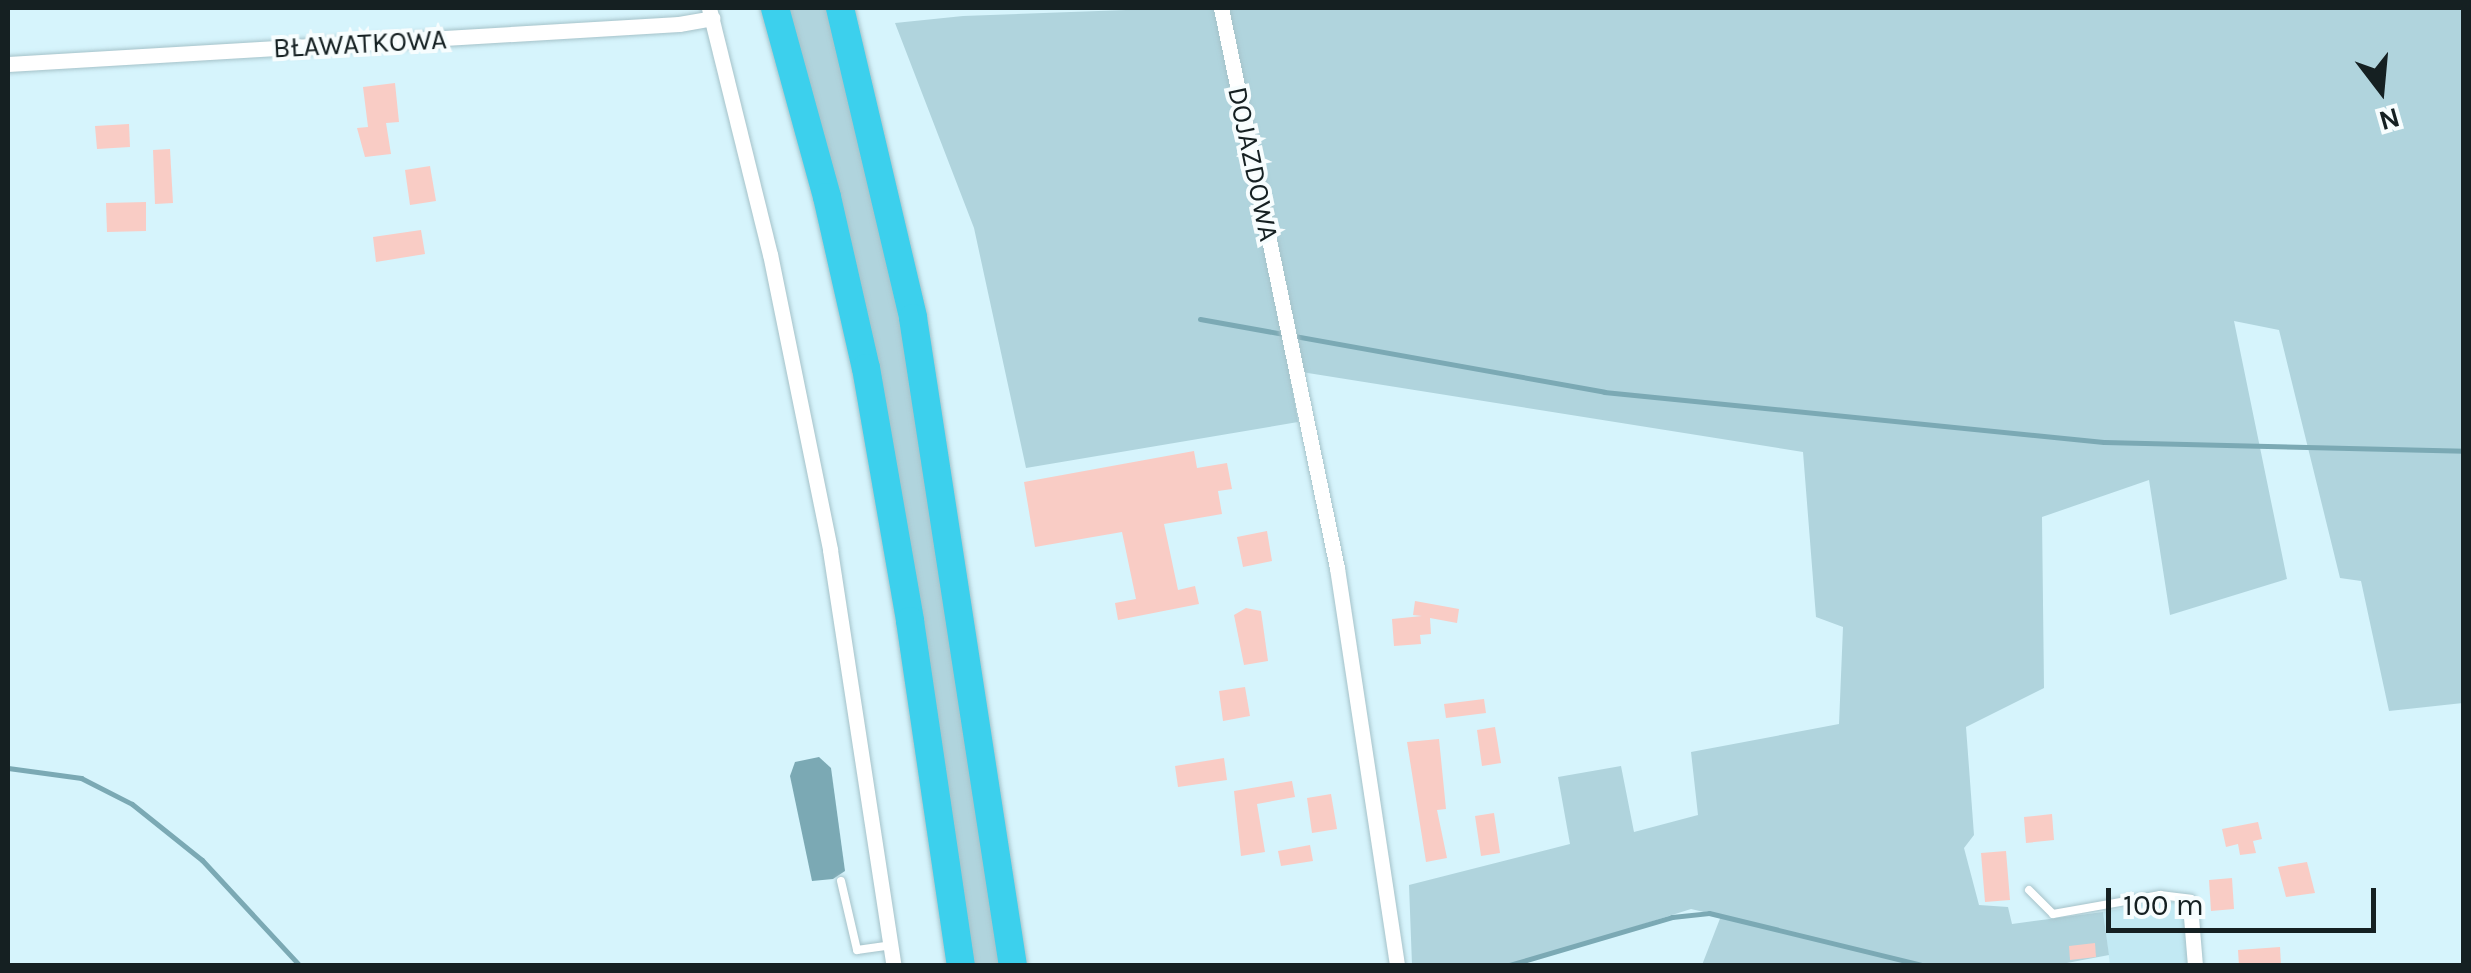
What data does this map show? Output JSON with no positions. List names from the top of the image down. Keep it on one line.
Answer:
{"streets":{"street":["BŁAWATKOWA","DOJAZDOWA"]},"scale_bar":"100 m","north":"bottom"}
